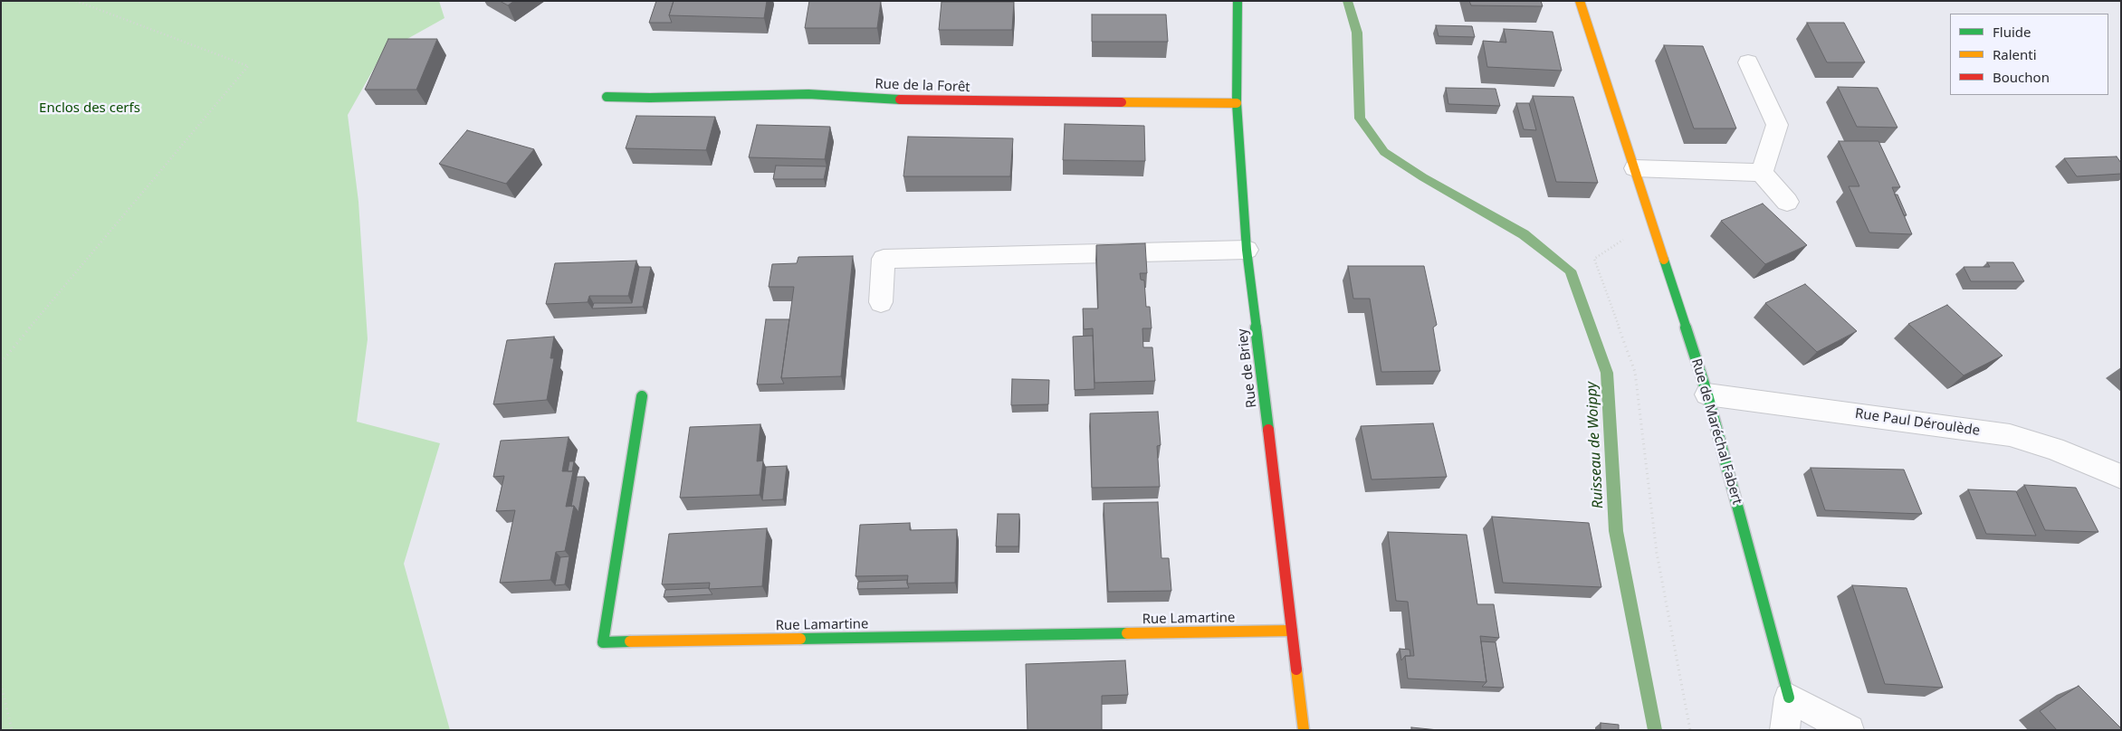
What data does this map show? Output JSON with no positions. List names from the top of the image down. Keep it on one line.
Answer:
{"streets":{"street":["Rue de la Forêt","Rue de Briey","Rue Paul Déroulède","Rue de Maréchal Fabert","Rue Lamartine"]},"crossings":[["Rue de la Forêt","Rue de Briey"],["Rue de Briey","Rue Lamartine"],["Rue Paul Déroulède","Rue de Maréchal Fabert"]],"water":["Ruisseau de Woippy"],"parks":["Enclos des cerfs"],"legend":["Fluide","Ralenti","Bouchon"]}
